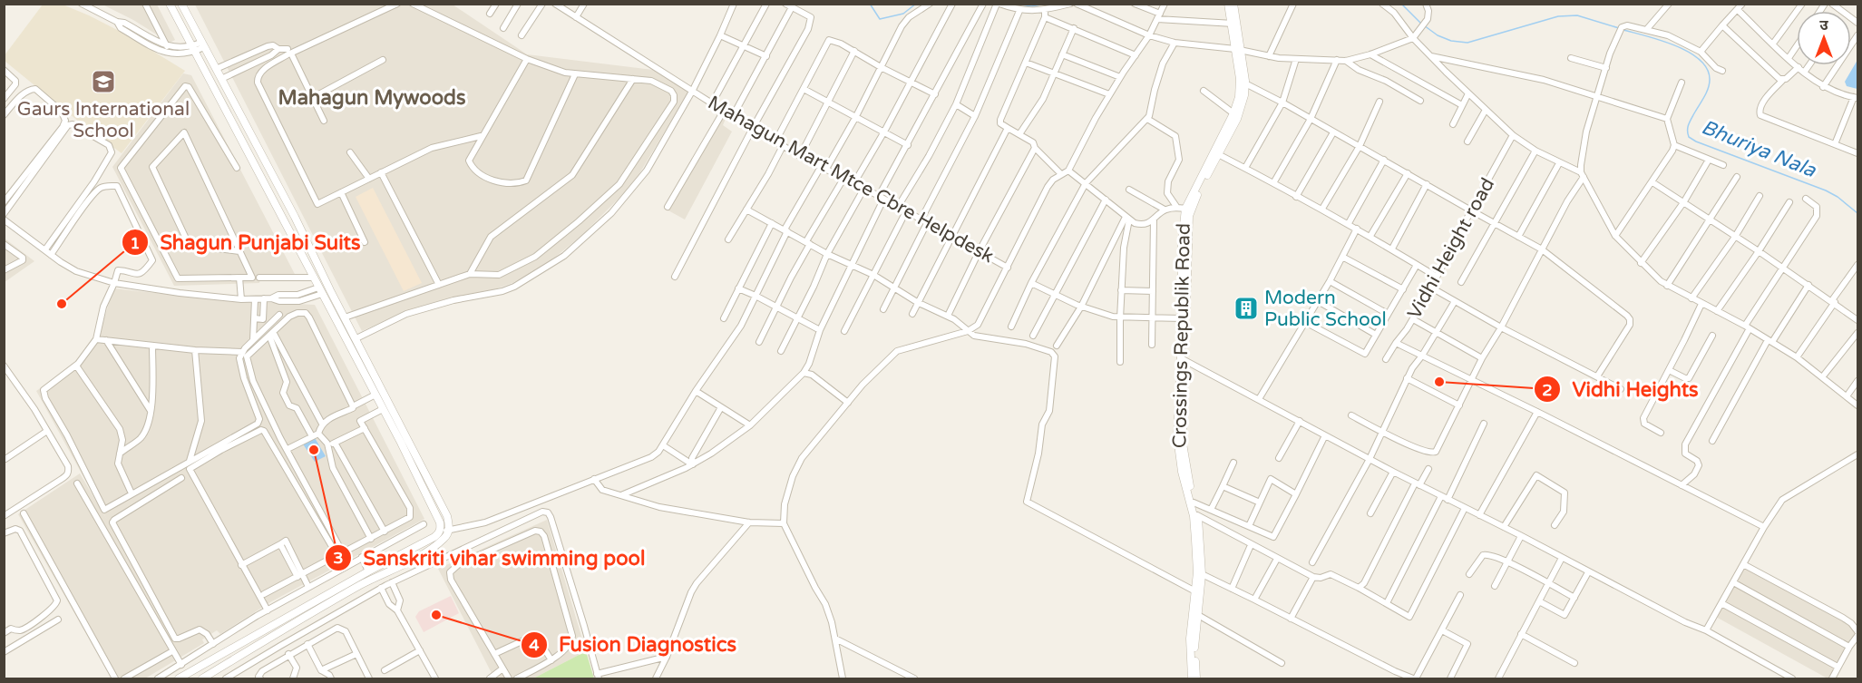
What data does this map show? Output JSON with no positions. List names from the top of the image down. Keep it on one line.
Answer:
{"streets":{"street":["Mahagun Mart Mtce Cbre Helpdesk","Vidhi Height road","Crossings Republik Road"]},"districts":["Mahagun Mywoods"],"water":["Bhuriya Nala"],"places":{"school or university":["Gaurs International School"],"other":["Shagun Punjabi Suits","Vidhi Heights","Sanskriti vihar swimming pool","Fusion Diagnostics"],"building":["Modern Public School"]},"north":"top"}
